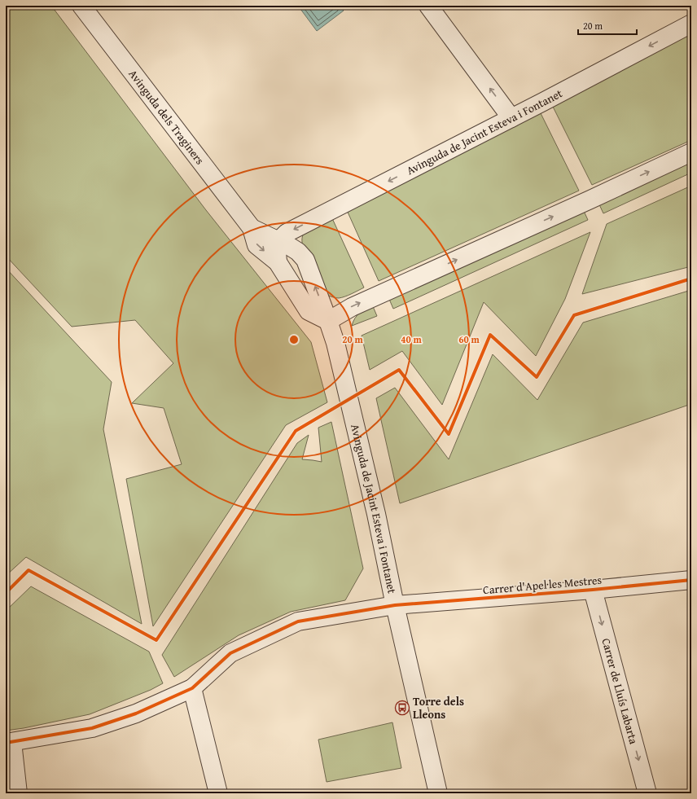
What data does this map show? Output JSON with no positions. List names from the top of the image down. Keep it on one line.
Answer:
{"streets":{"street":["Avinguda dels Traginers","Avinguda de Jacint Esteva i Fontanet","Carrer d'Apel·les Mestres","Carrer de Lluís Labarta"]},"crossings":[["Avinguda dels Traginers","Avinguda de Jacint Esteva i Fontanet"],["Avinguda de Jacint Esteva i Fontanet","Carrer d'Apel·les Mestres"],["Carrer d'Apel·les Mestres","Carrer de Lluís Labarta"]],"one_way":["Carrer de Lluís Labarta"],"places":{"bus stop":["Torre dels Lleons"]},"scale_bar":"20 m","rings":["20 m","40 m","60 m"]}
